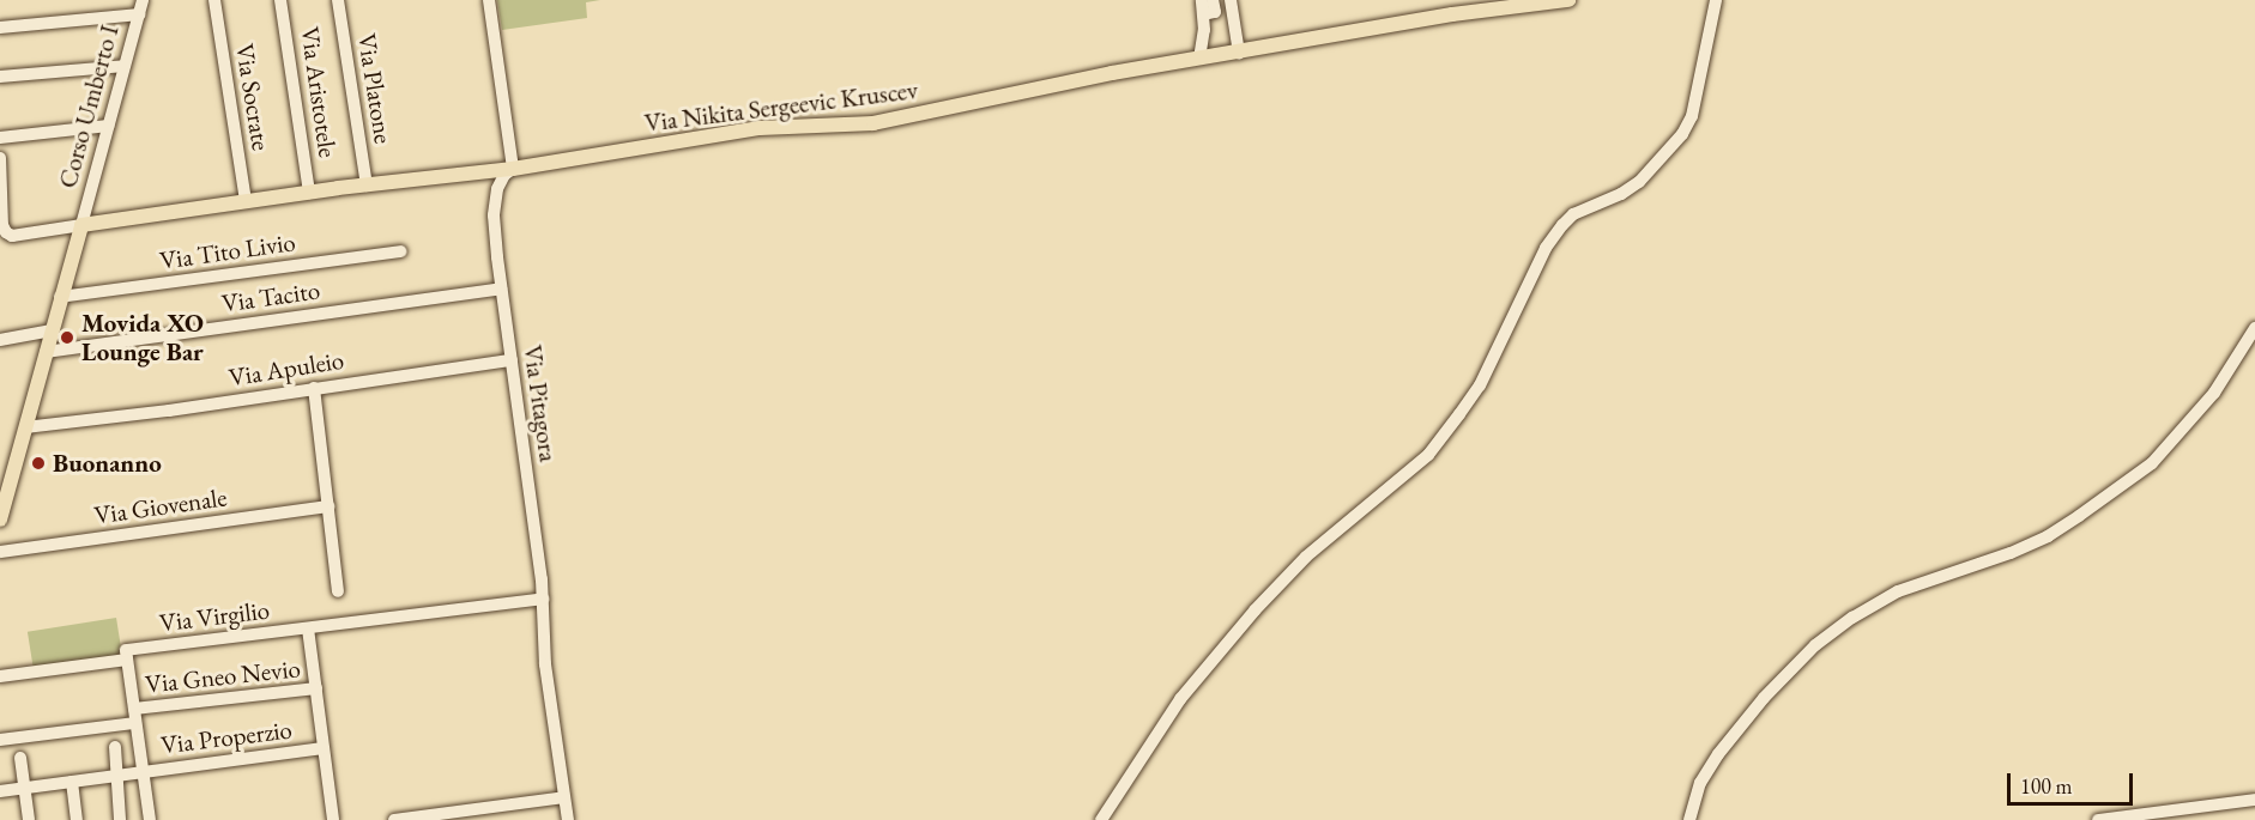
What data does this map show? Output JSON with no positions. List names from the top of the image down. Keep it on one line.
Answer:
{"streets":{"main road":["Via Nikita Sergeevic Kruscev"],"street":["Via Platone","Via Aristotele","Via Socrate","Corso Umberto I","Via Tito Livio","Via Tacito","Via Apuleio","Via Pitagora","Via Giovenale","Via Virgilio","Via Gneo Nevio","Via Properzio"]},"crossings":[["Via Platone","Via Nikita Sergeevic Kruscev"],["Via Aristotele","Via Nikita Sergeevic Kruscev"],["Via Socrate","Via Nikita Sergeevic Kruscev"],["Corso Umberto I","Via Nikita Sergeevic Kruscev"],["Via Nikita Sergeevic Kruscev","Via Pitagora"],["Via Tacito","Via Pitagora"],["Via Apuleio","Via Pitagora"],["Via Pitagora","Via Virgilio"]],"places":["Movida XO Lounge Bar","Buonanno"],"scale_bar":"100 m"}
